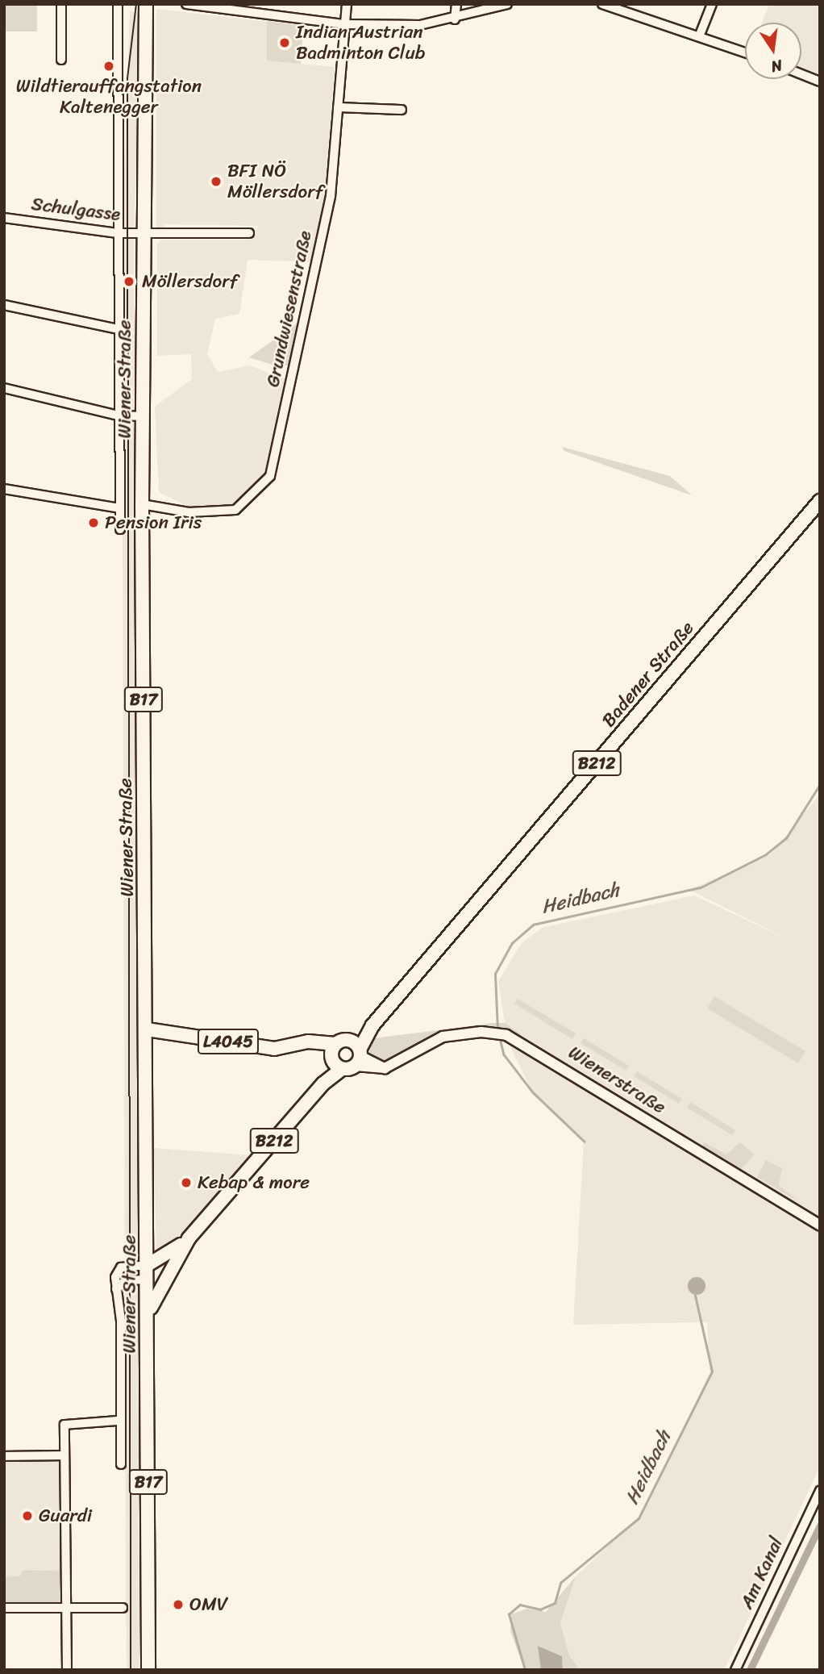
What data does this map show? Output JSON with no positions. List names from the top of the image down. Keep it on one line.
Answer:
{"streets":{"main road":["Wiener Straße","Badener Straße","B17","B212","L4045"],"street":["Schulgasse","Grundwiesenstraße","Wienerstraße","Am Kanal"]},"crossings":[["Schulgasse","Wiener Straße"],["Grundwiesenstraße","Wiener Straße"],["Wiener Straße","B212"],["Wiener Straße","L4045"],["Badener Straße","B212"],["Badener Straße","L4045"],["Badener Straße","Wienerstraße"],["B212","L4045"],["B212","Wienerstraße"],["L4045","Wienerstraße"]],"water":["Heidbach"],"places":["Indian Austrian Badminton Club","Wildtierauffangstation Kaltenegger","BFI NÖ Möllersdorf","Möllersdorf","Pension Iris","Kebap & more","Guardi","OMV"],"north":"bottom"}
